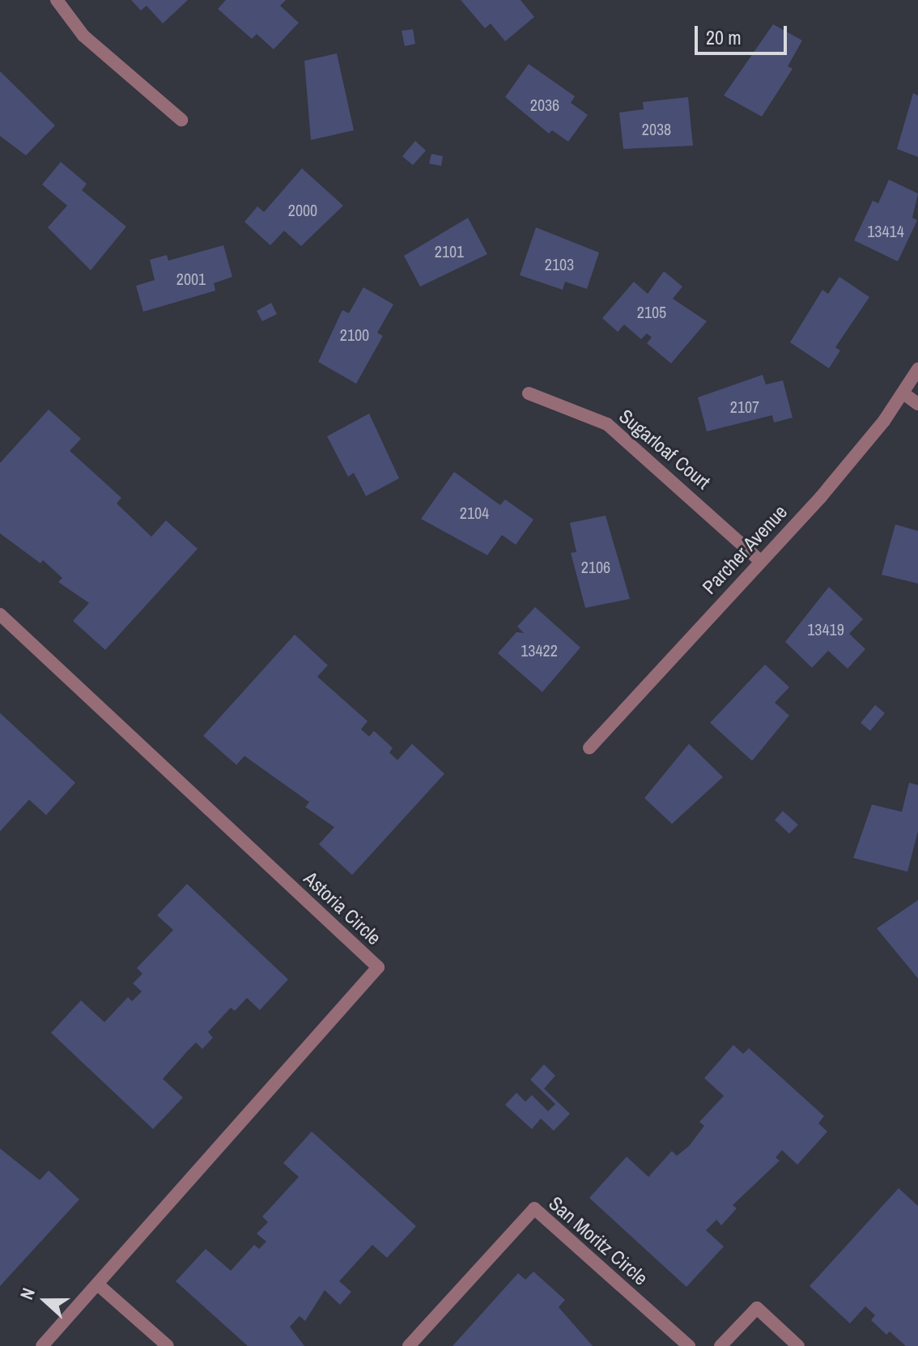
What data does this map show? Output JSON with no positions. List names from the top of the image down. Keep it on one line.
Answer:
{"streets":{"street":["Sugarloaf Court","Parcher Avenue","Astoria Circle","San Moritz Circle"]},"crossings":[["Sugarloaf Court","Parcher Avenue"]],"house_numbers":["2036","2038","2000","13414","2101","2103","2001","2105","2100","2107","2104","2106","13419","13422"],"scale_bar":"20 m","north":"left"}
